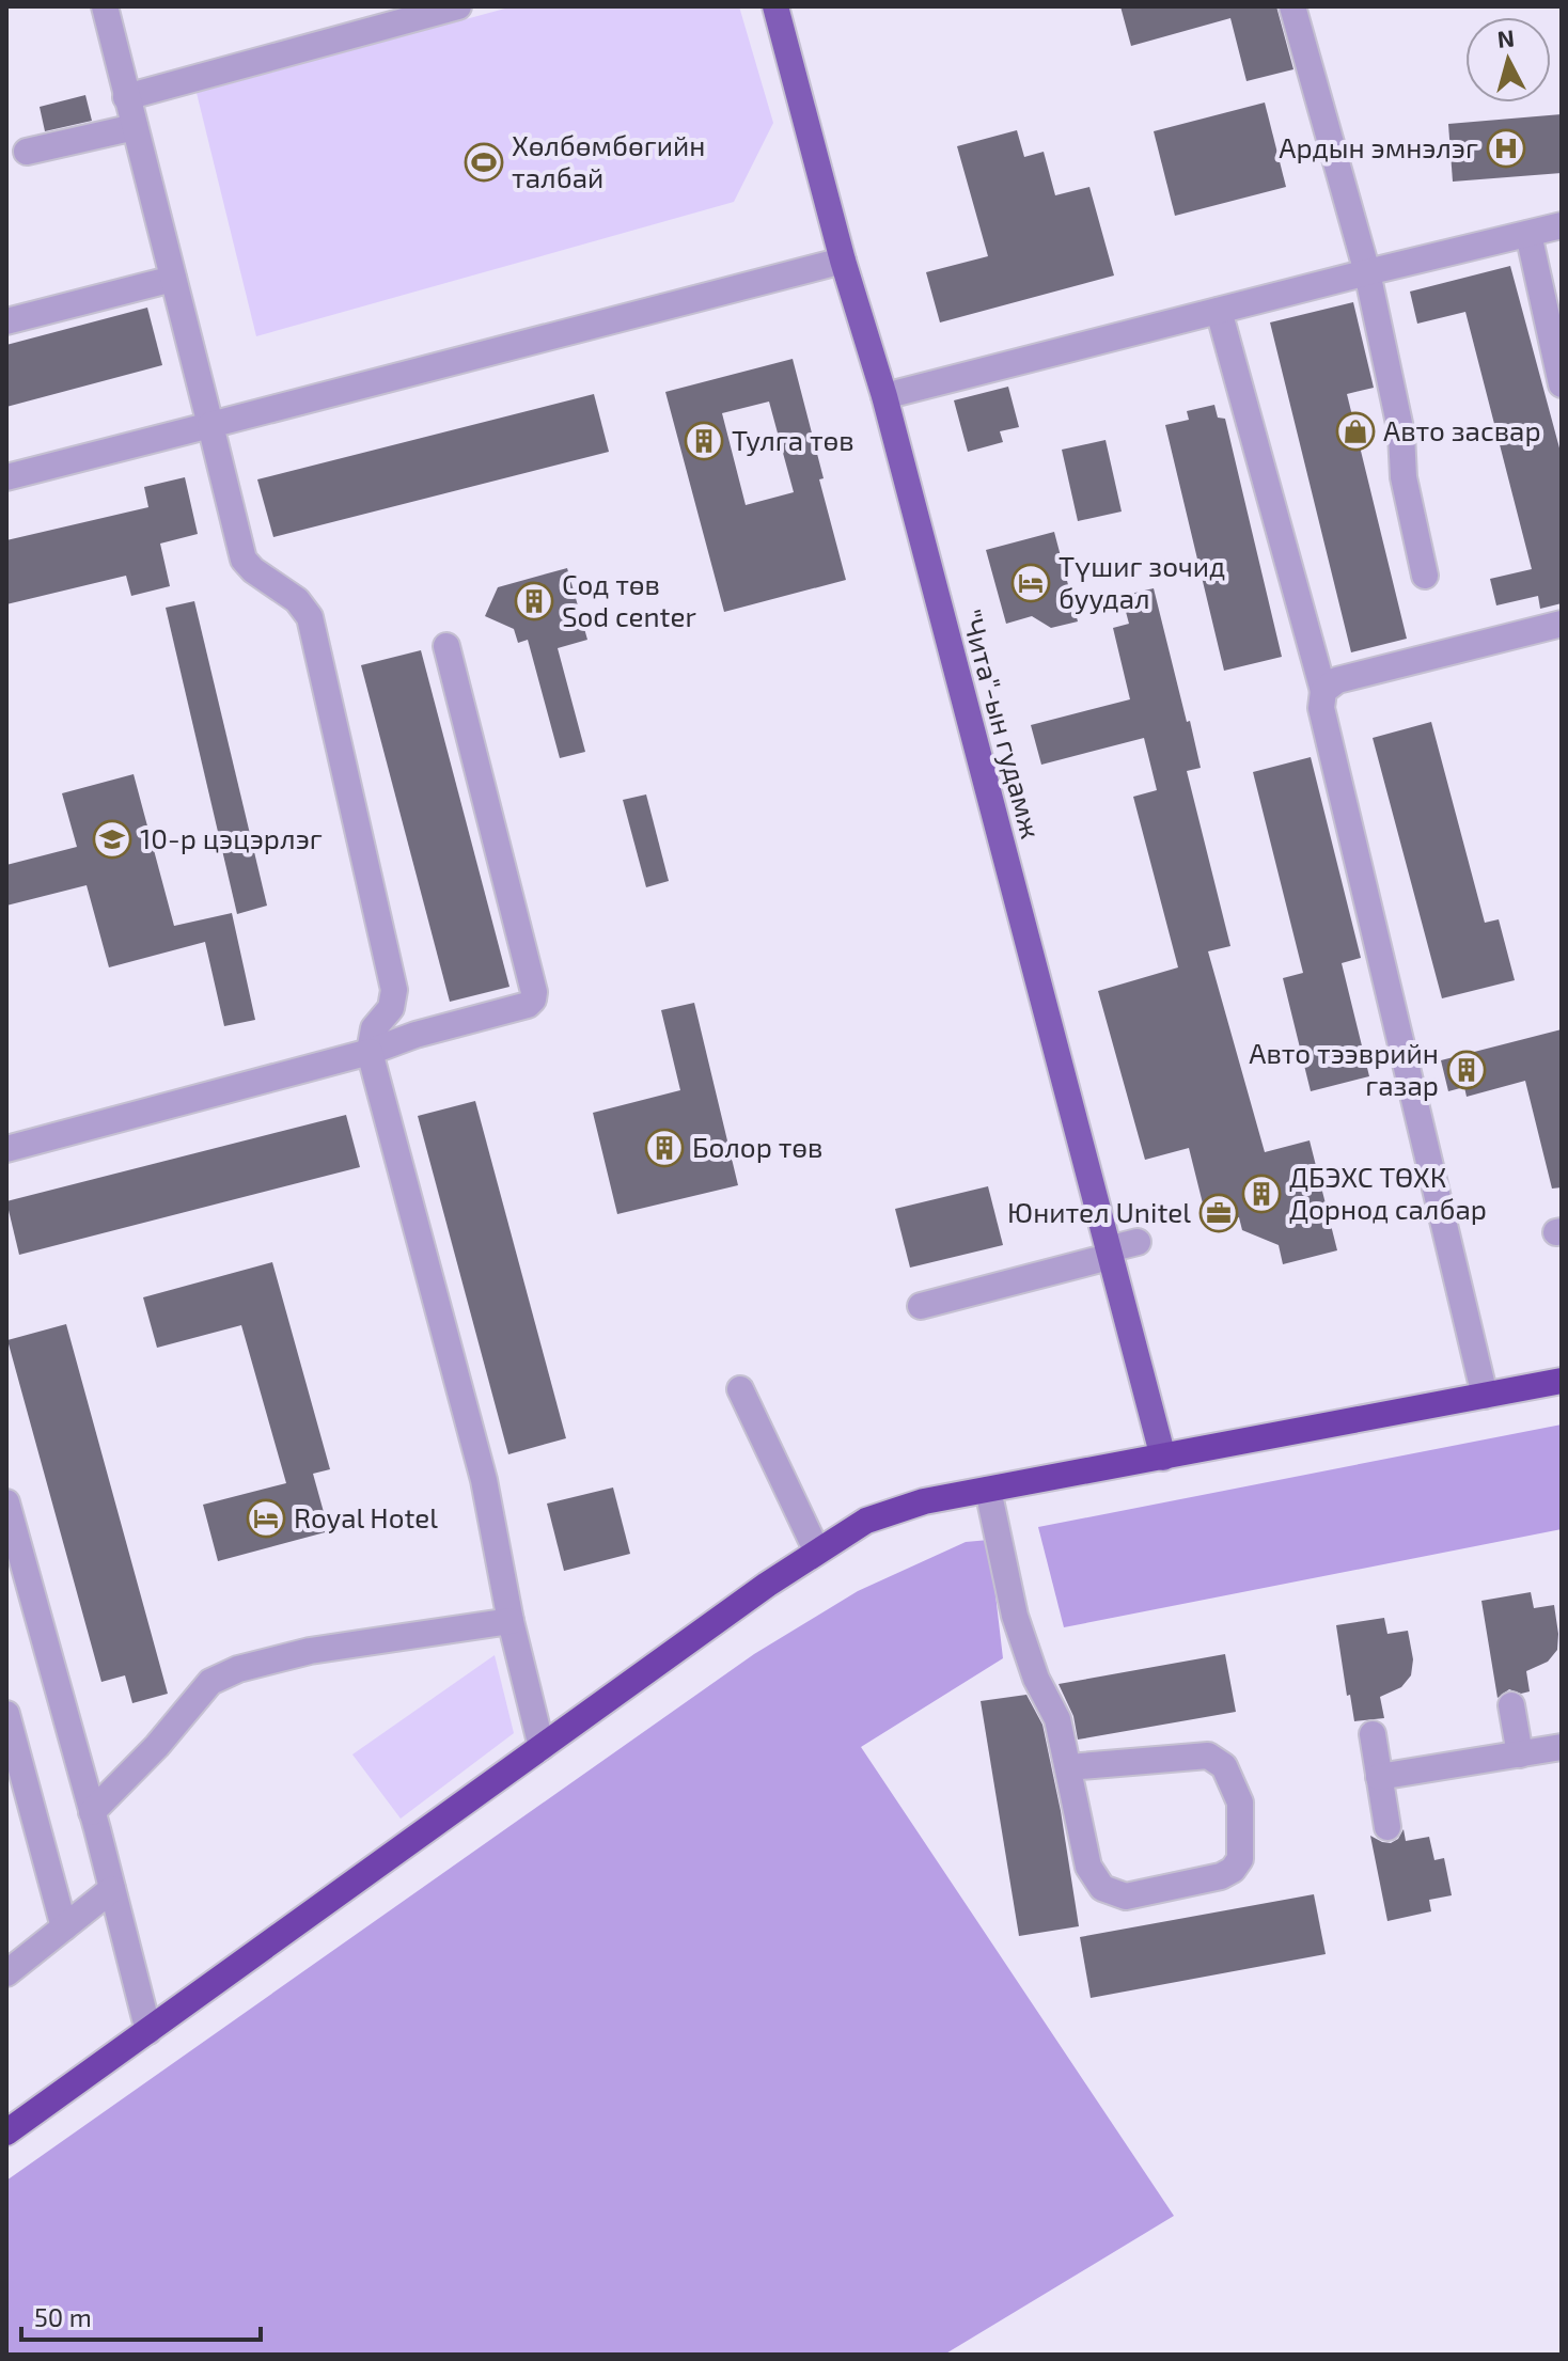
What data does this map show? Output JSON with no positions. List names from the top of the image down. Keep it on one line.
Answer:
{"streets":{"main road":["\"Чита\"-ын гудамж"]},"places":{"hospital":["Ардын эмнэлэг"],"sports":["Хөлбөмбөгийн талбай"],"shop":["Авто засвар"],"building":["Тулга төв","Сод төв Sod center","Авто тээврийн газар","Болор төв","ДБЭХС ТӨХК Дорнод салбар"],"hotel":["Түшиг зочид буудал","Royal Hotel"],"school or university":["10-р цэцэрлэг"],"office":["Юнител Unitel"]},"scale_bar":"50 m","north":"top"}
